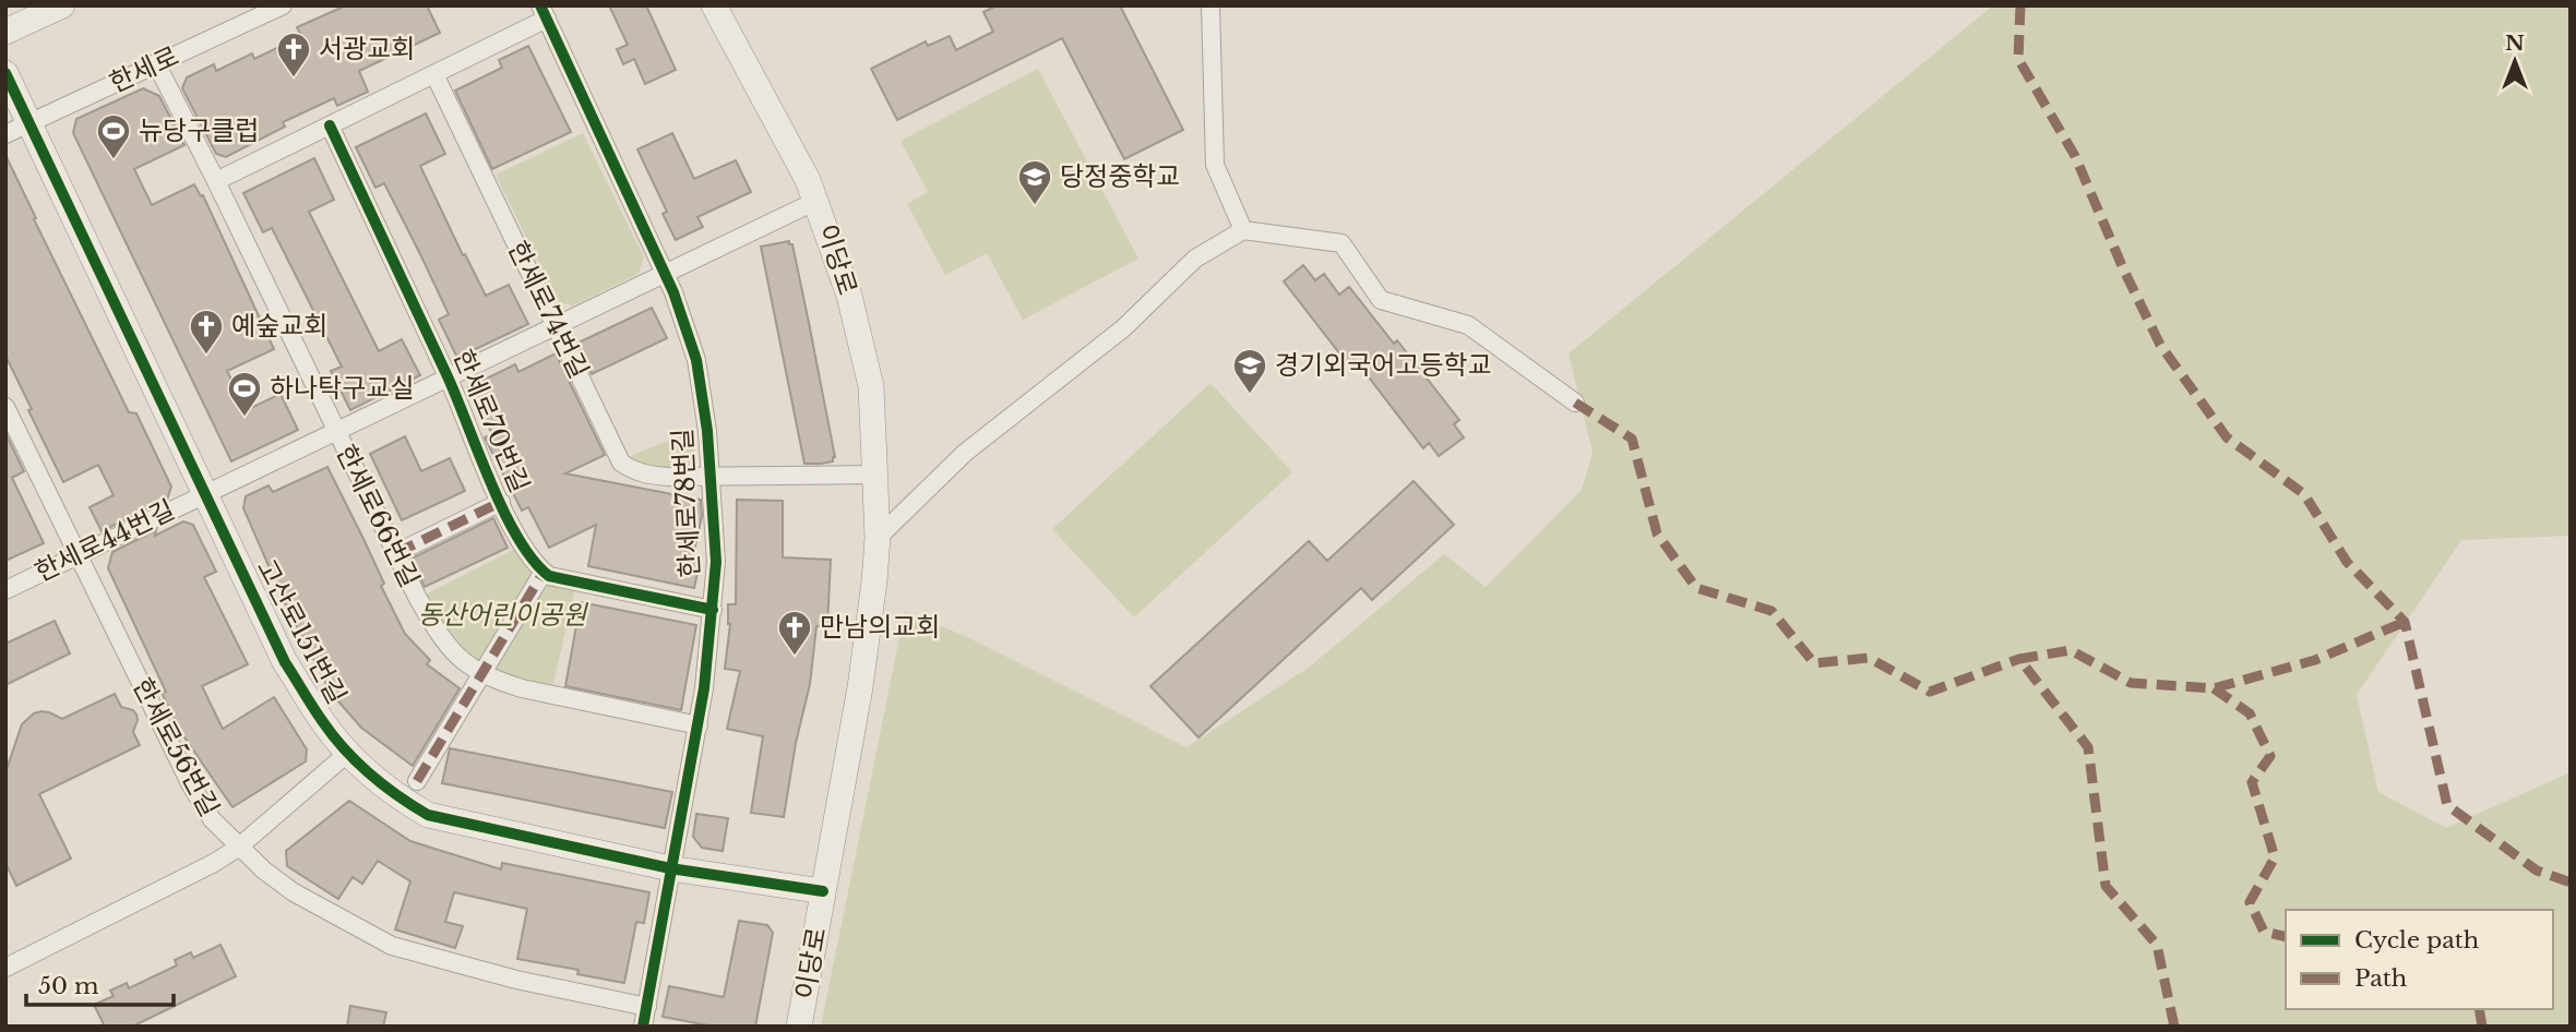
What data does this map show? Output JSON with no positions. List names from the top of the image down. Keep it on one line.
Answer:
{"streets":{"street":["한세로","이당로","한세로74번길","한세로70번길","한세로78번길","한세로66번길","한세로44번길","고산로151번길","한세로56번길"]},"crossings":[["한세로","한세로66번길"],["한세로","고산로151번길"],["이당로","한세로74번길"],["이당로","한세로44번길"],["이당로","고산로151번길"],["한세로74번길","한세로78번길"],["한세로74번길","한세로44번길"],["한세로70번길","한세로44번길"],["한세로78번길","한세로66번길"],["한세로78번길","한세로44번길"],["한세로78번길","고산로151번길"],["한세로78번길","한세로56번길"],["한세로66번길","한세로44번길"],["한세로44번길","고산로151번길"],["한세로44번길","한세로56번길"]],"parks":["동산어린이공원"],"places":{"church":["서광교회","예숲교회","만남의교회"],"sports":["뉴당구클럽","하나탁구교실"],"school or university":["당정중학교","경기외국어고등학교"]},"legend":["Cycle path","Path"],"scale_bar":"50 m","north":"top"}
